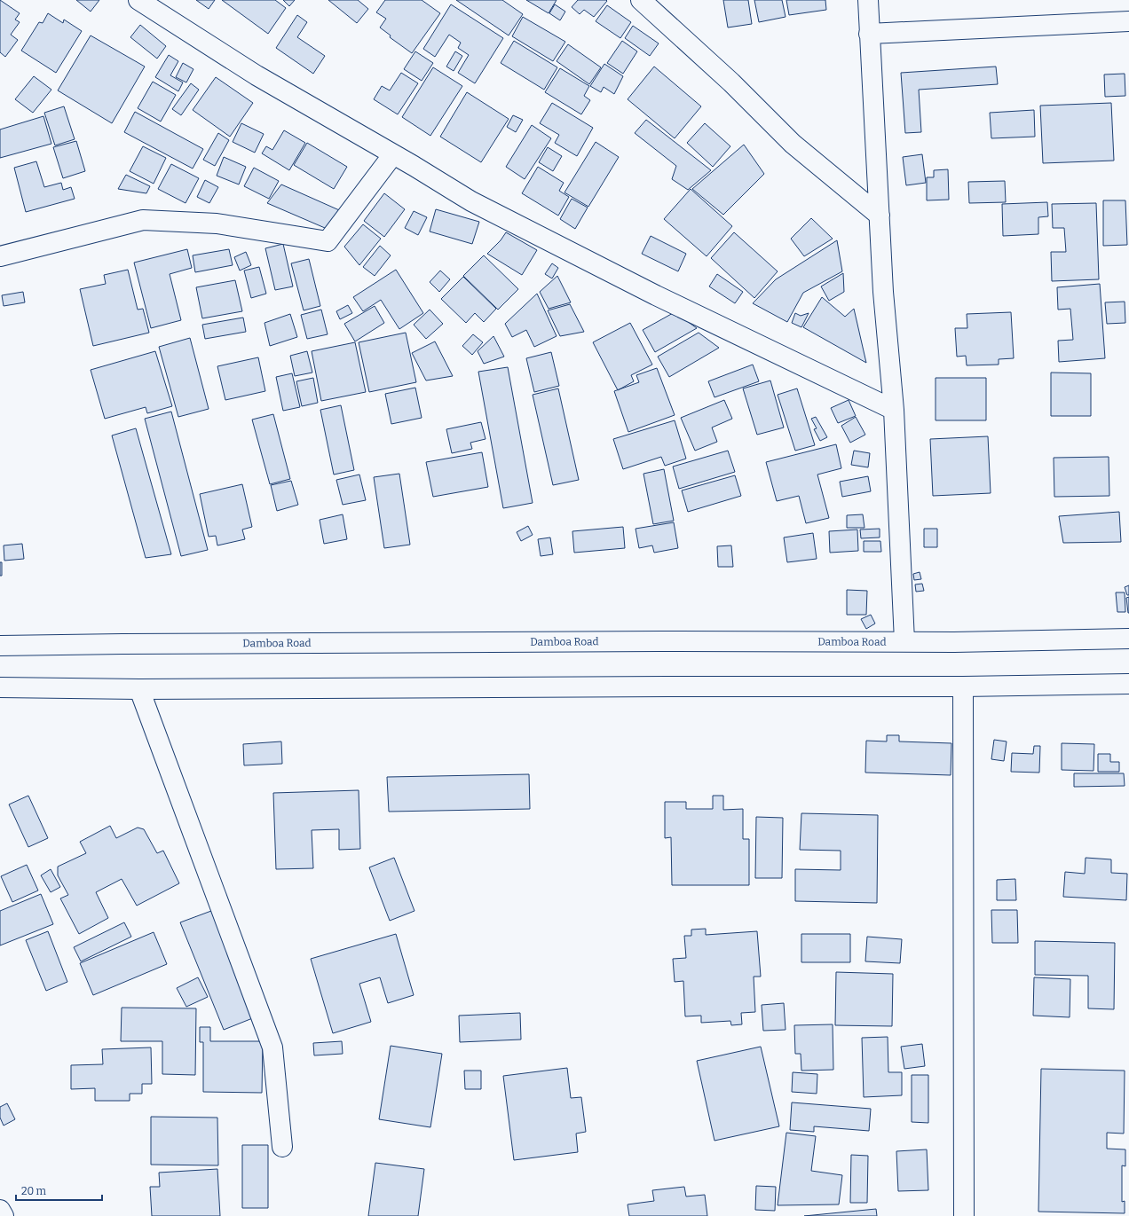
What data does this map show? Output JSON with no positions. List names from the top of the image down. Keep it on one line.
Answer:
{"streets":{"street":["Damboa Road"]},"scale_bar":"20 m"}
